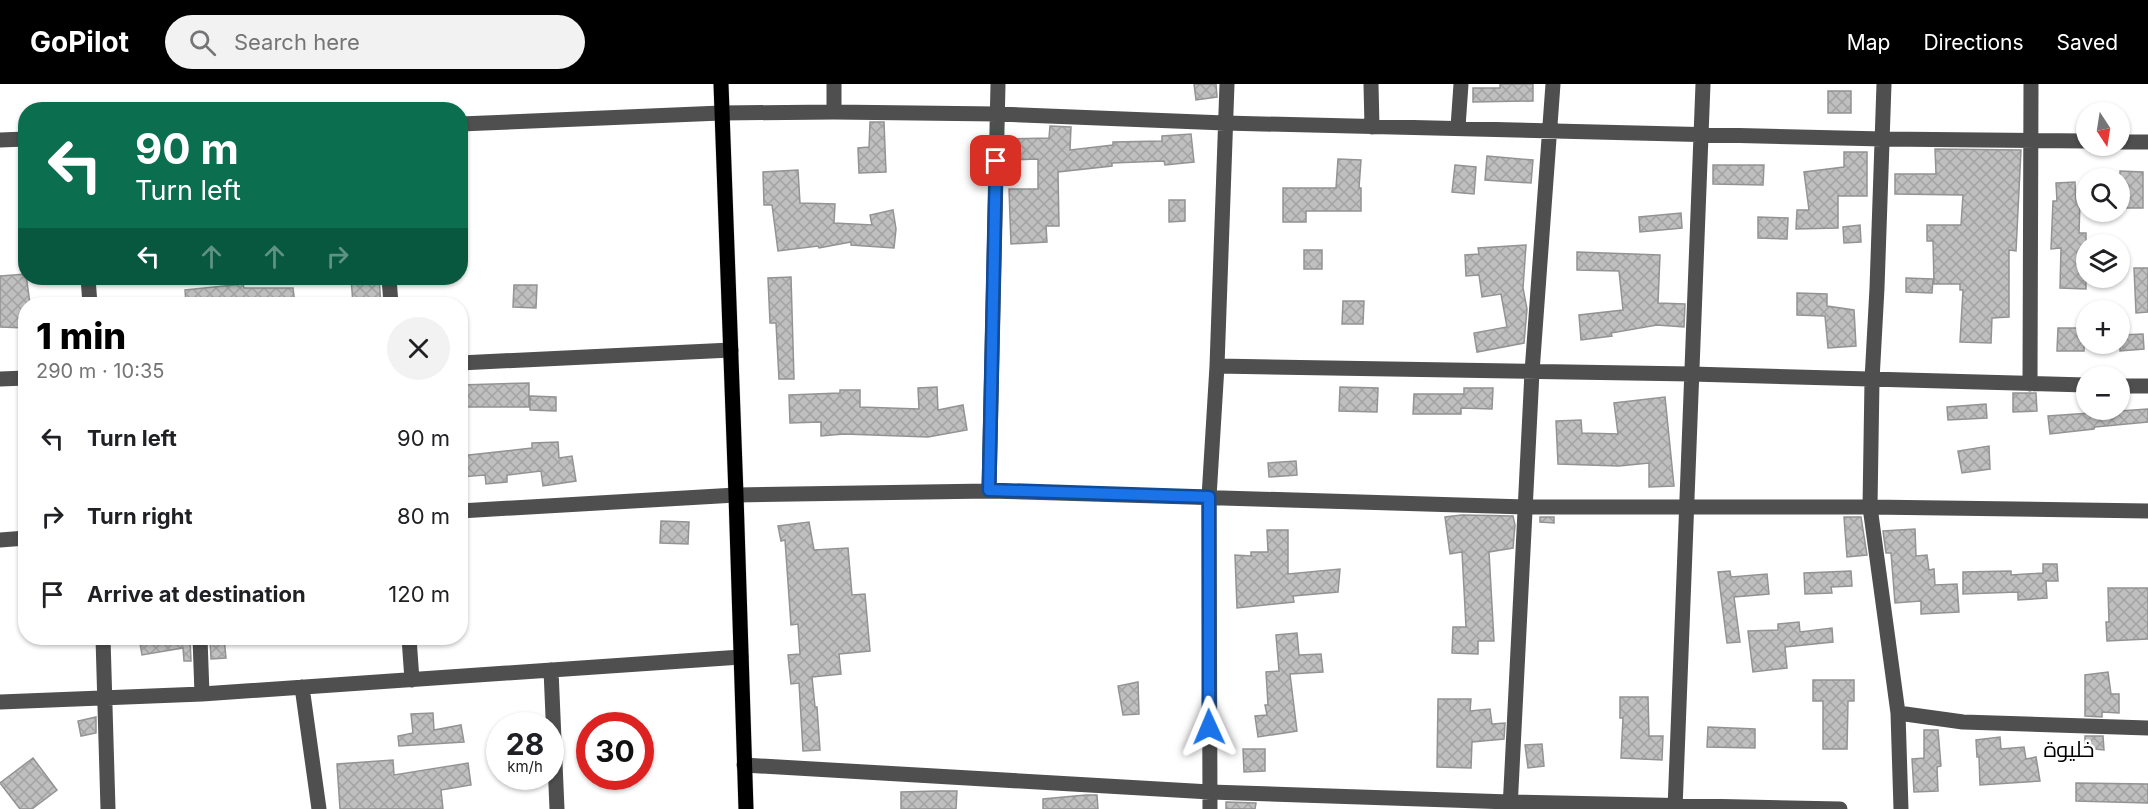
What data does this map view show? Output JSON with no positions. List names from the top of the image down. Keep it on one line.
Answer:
{"districts":["خليوة"],"north":"bottom","page":{"header":"GoPilot","search":"Search here","nav":["Map","Directions","Saved"],"map_buttons":["+","−"],"turn":["90 m","Turn left"],"heading":["1 min","290 m · 10:35"],"list":[{"name":"Turn left","value":"90 m"},{"name":"Turn right","value":"80 m"},{"name":"Arrive at destination","value":"120 m"}],"speed":"28 km/h","limit":"30"}}
